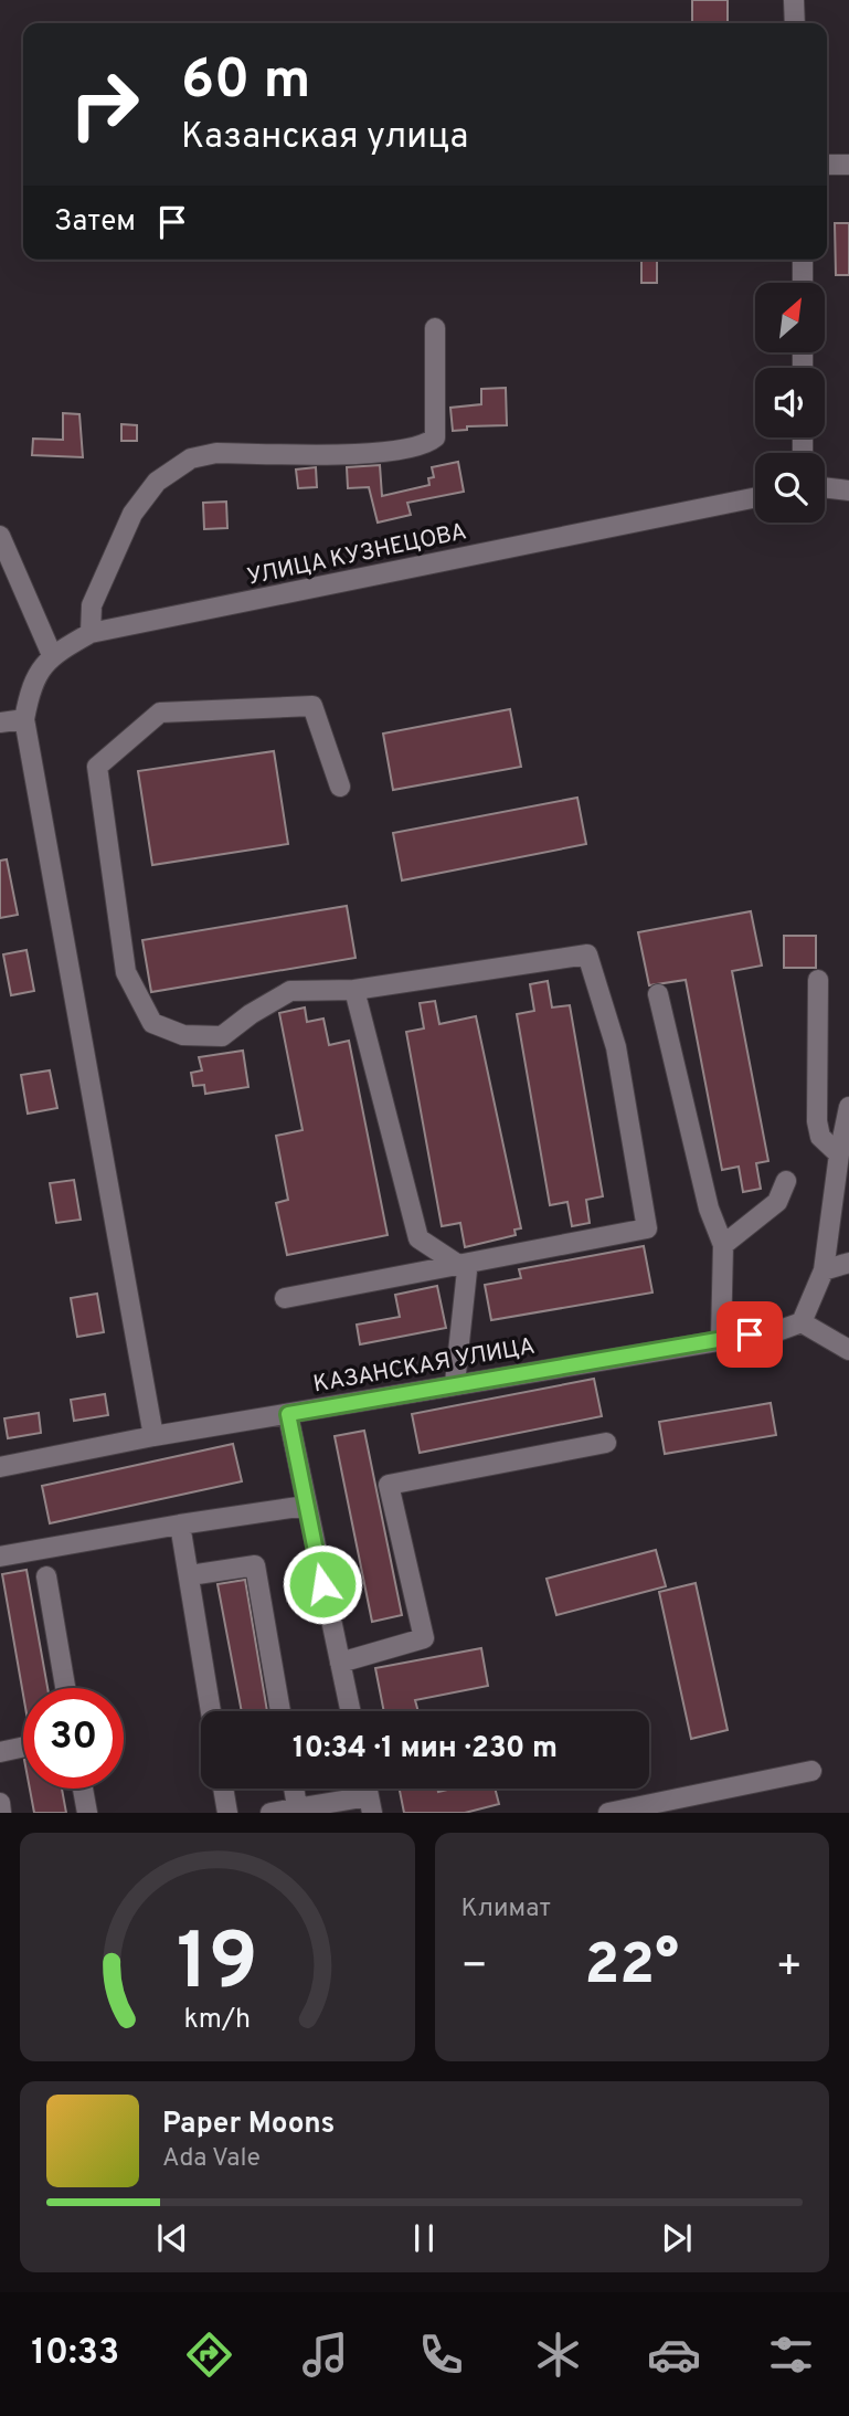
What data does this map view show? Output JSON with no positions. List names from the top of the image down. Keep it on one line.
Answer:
{"streets":{"street":["УЛИЦА КУЗНЕЦОВА","КАЗАНСКАЯ УЛИЦА"]},"north":"top right","page":{"turn":["60 m","Казанская улица"],"then":"Затем","limit":"30","trip":"10:34 · 1 мин · 230 m","tile":"Климат","heat":["−","22°","+"],"song":["Paper Moons","Ada Vale"],"tabs":"10:33","gauge":["19","km/h"]}}
